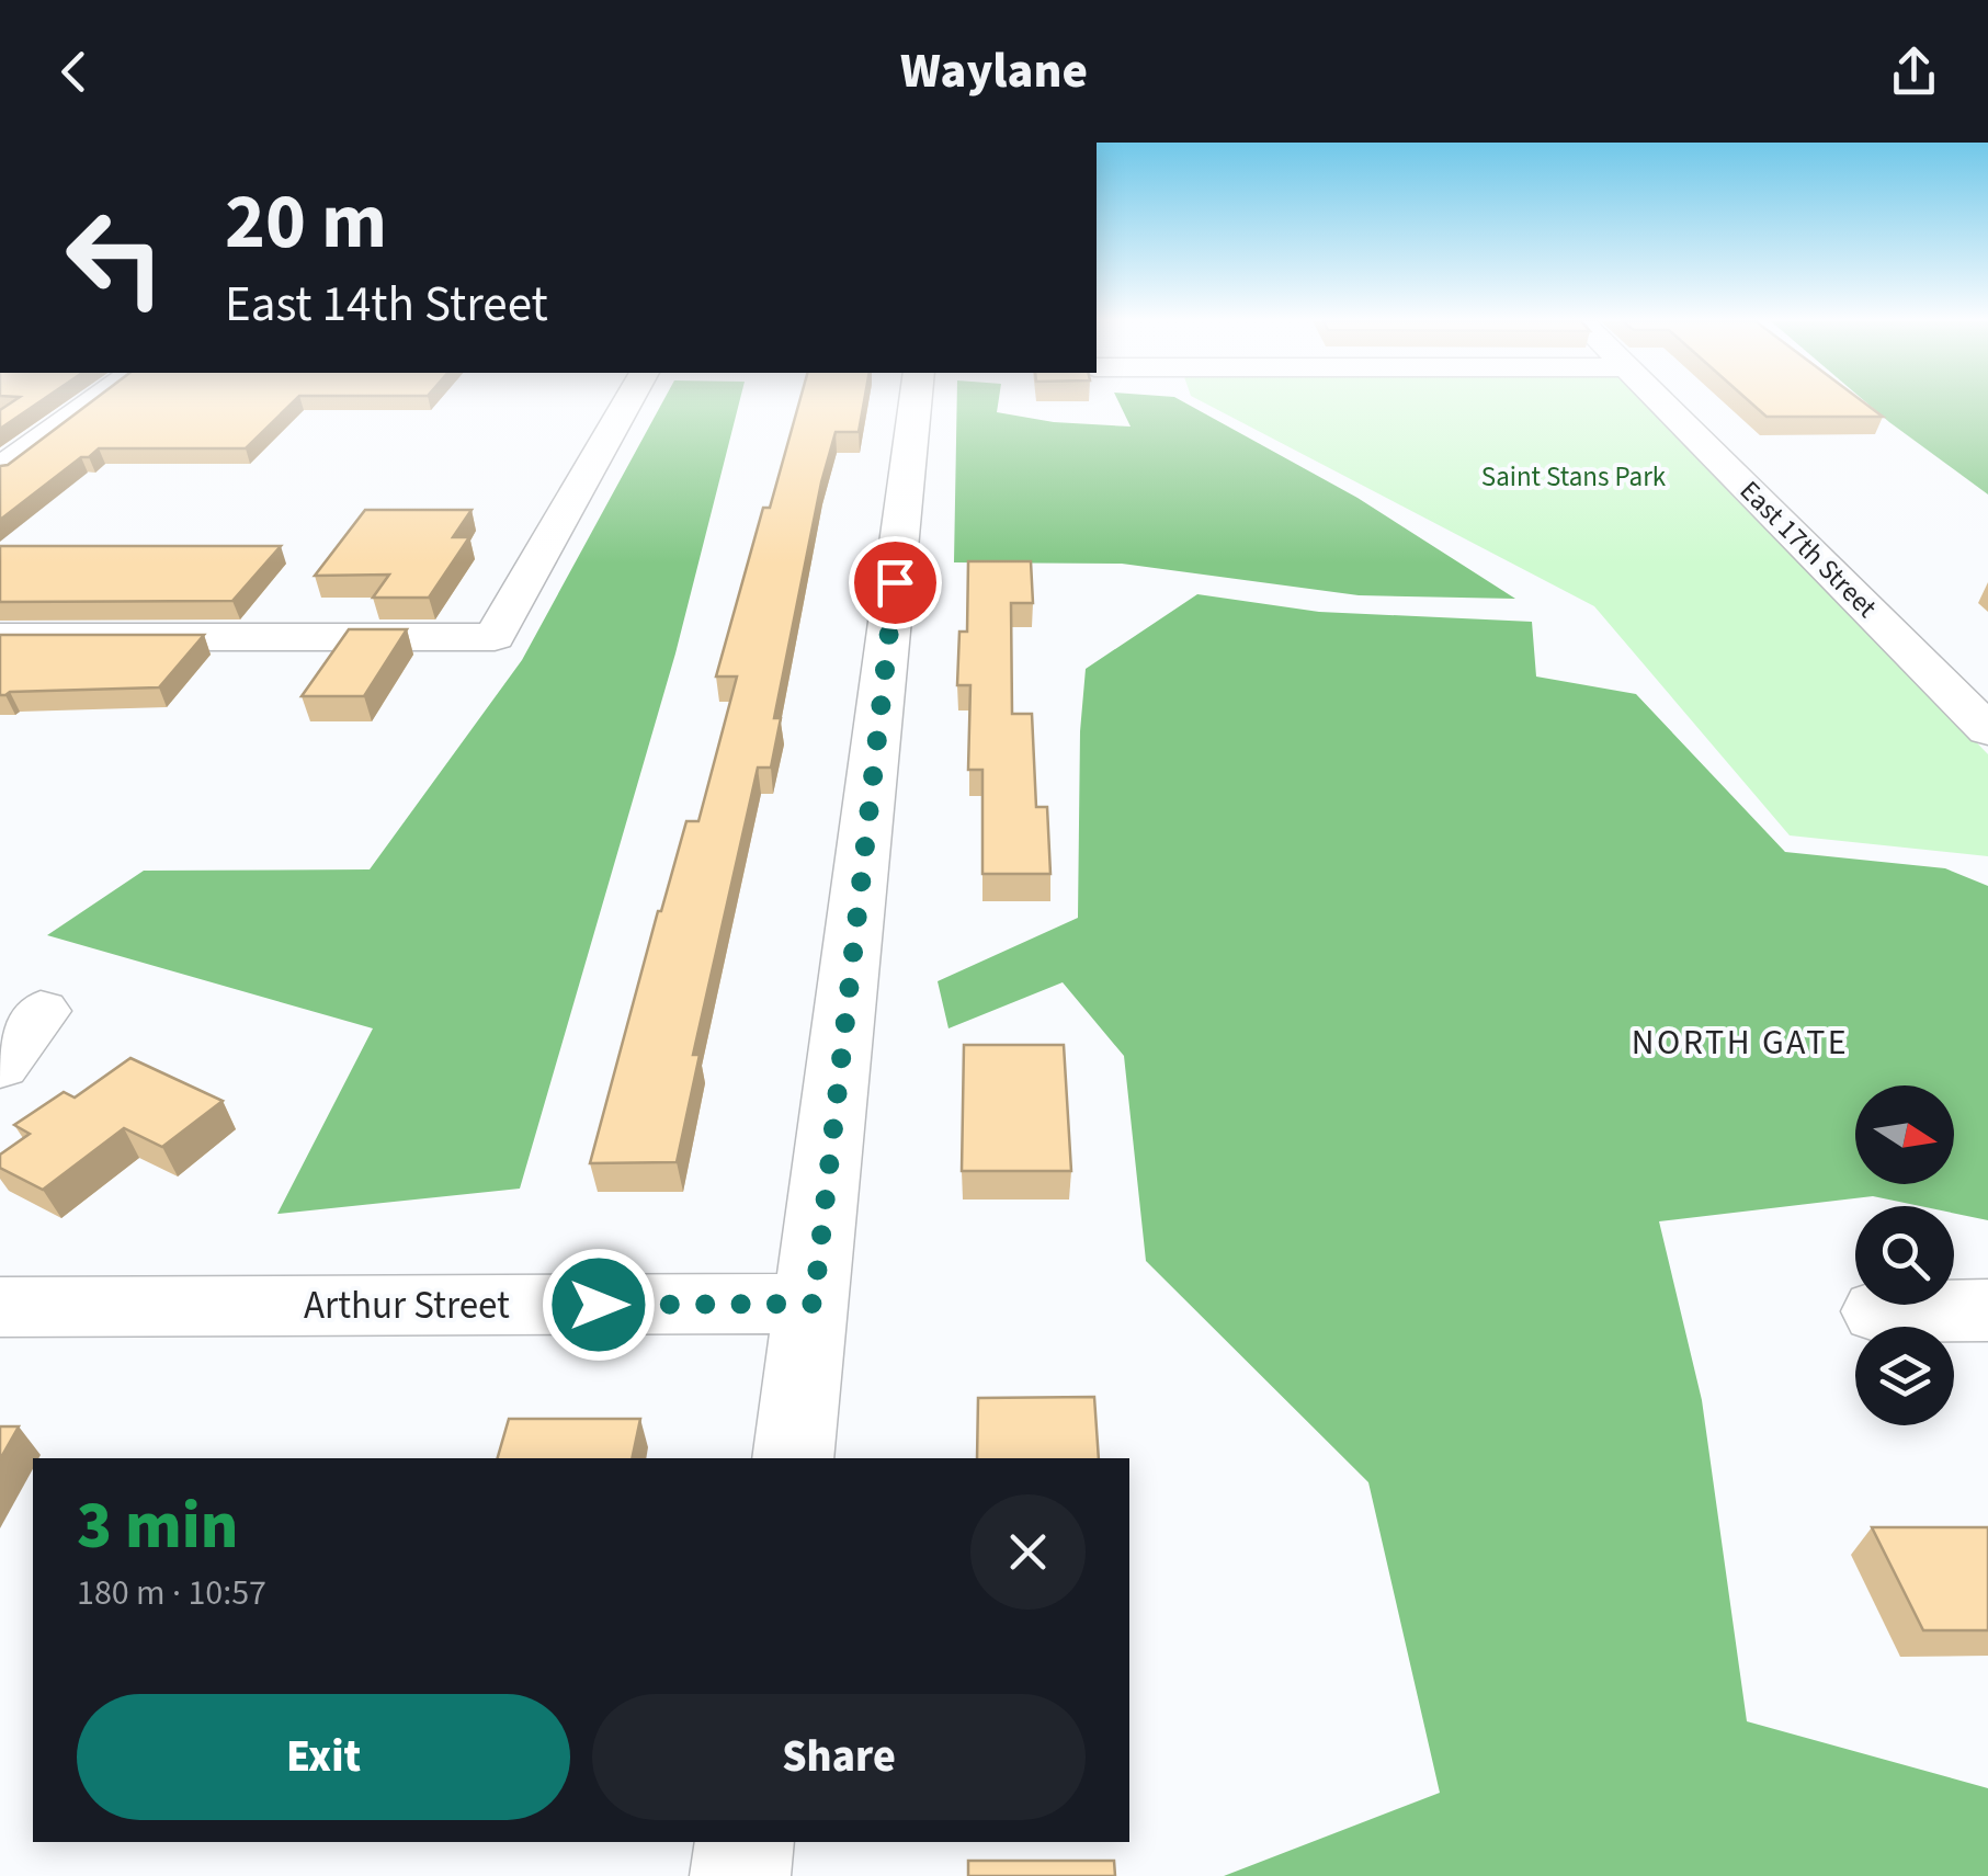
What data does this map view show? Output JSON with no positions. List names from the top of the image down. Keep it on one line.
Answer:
{"streets":{"street":["East 17th Street","Arthur Street"]},"districts":["NORTH GATE"],"parks":["Saint Stans Park"],"north":"right","page":{"header":"Waylane","turn":["20 m","East 14th Street"],"heading":["3 min","180 m · 10:57"],"buttons":["Exit","Share"]}}
